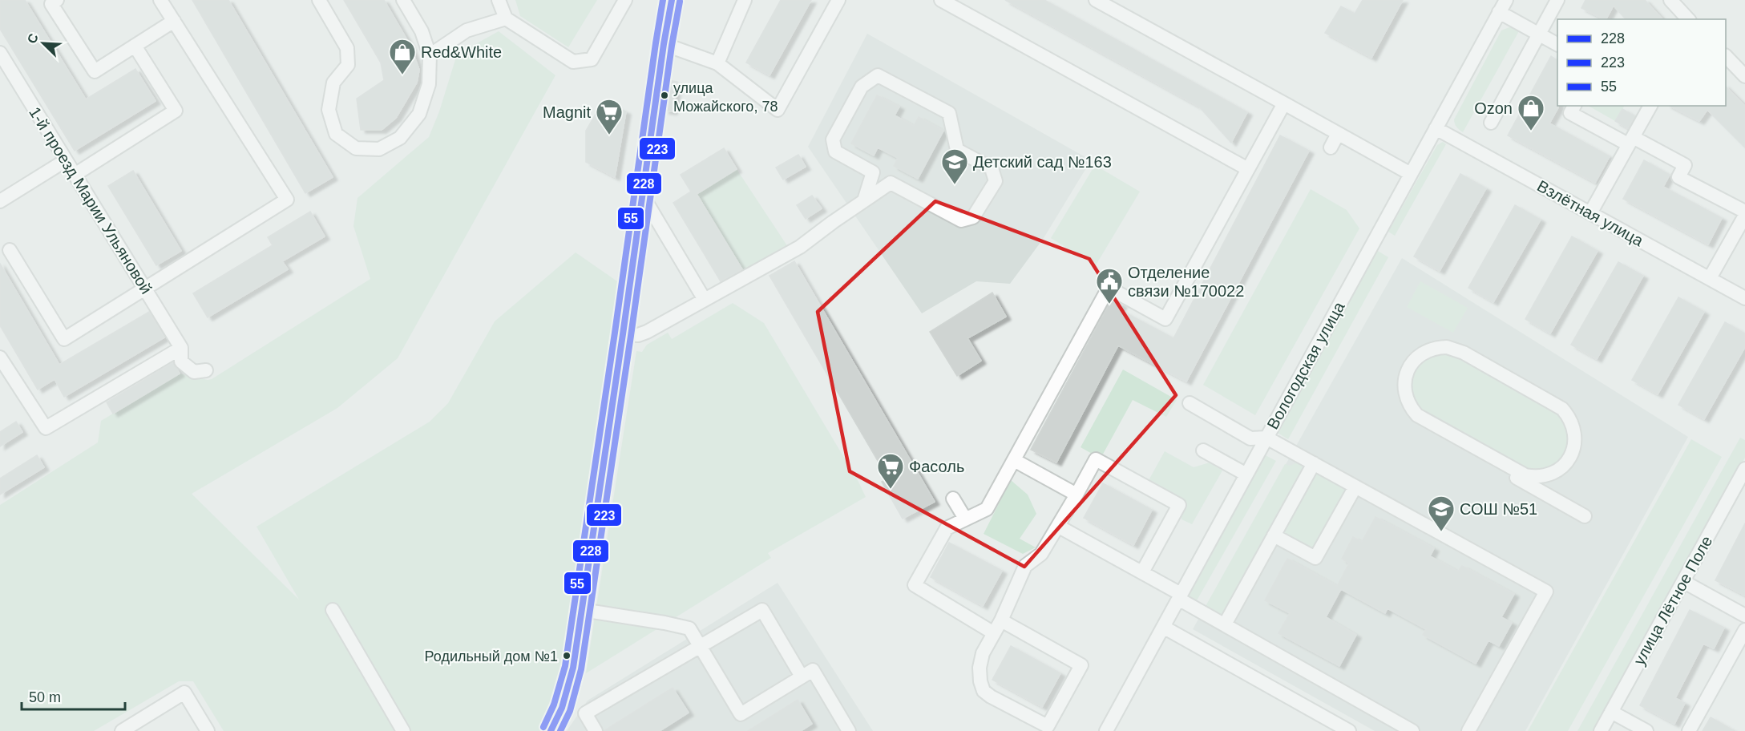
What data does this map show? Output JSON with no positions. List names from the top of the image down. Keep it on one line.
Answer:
{"streets":{"street":["1-й проезд Марии Ульяновой","Взлётная улица","Вологодская улица","улица Лётное Поле"]},"crossings":[["Взлётная улица","Вологодская улица"]],"places":{"shop":["Red&White","Ozon"],"other":["улица Можайского, 78","Родильный дом №1"],"supermarket":["Magnit","Фасоль"],"school or university":["Детский сад №163","СОШ №51"],"public building":["Отделение связи №170022"]},"lines":["transit line 228","transit line 55","transit line 223"],"legend":["228","223","55"],"scale_bar":"50 m","north":"top left"}
